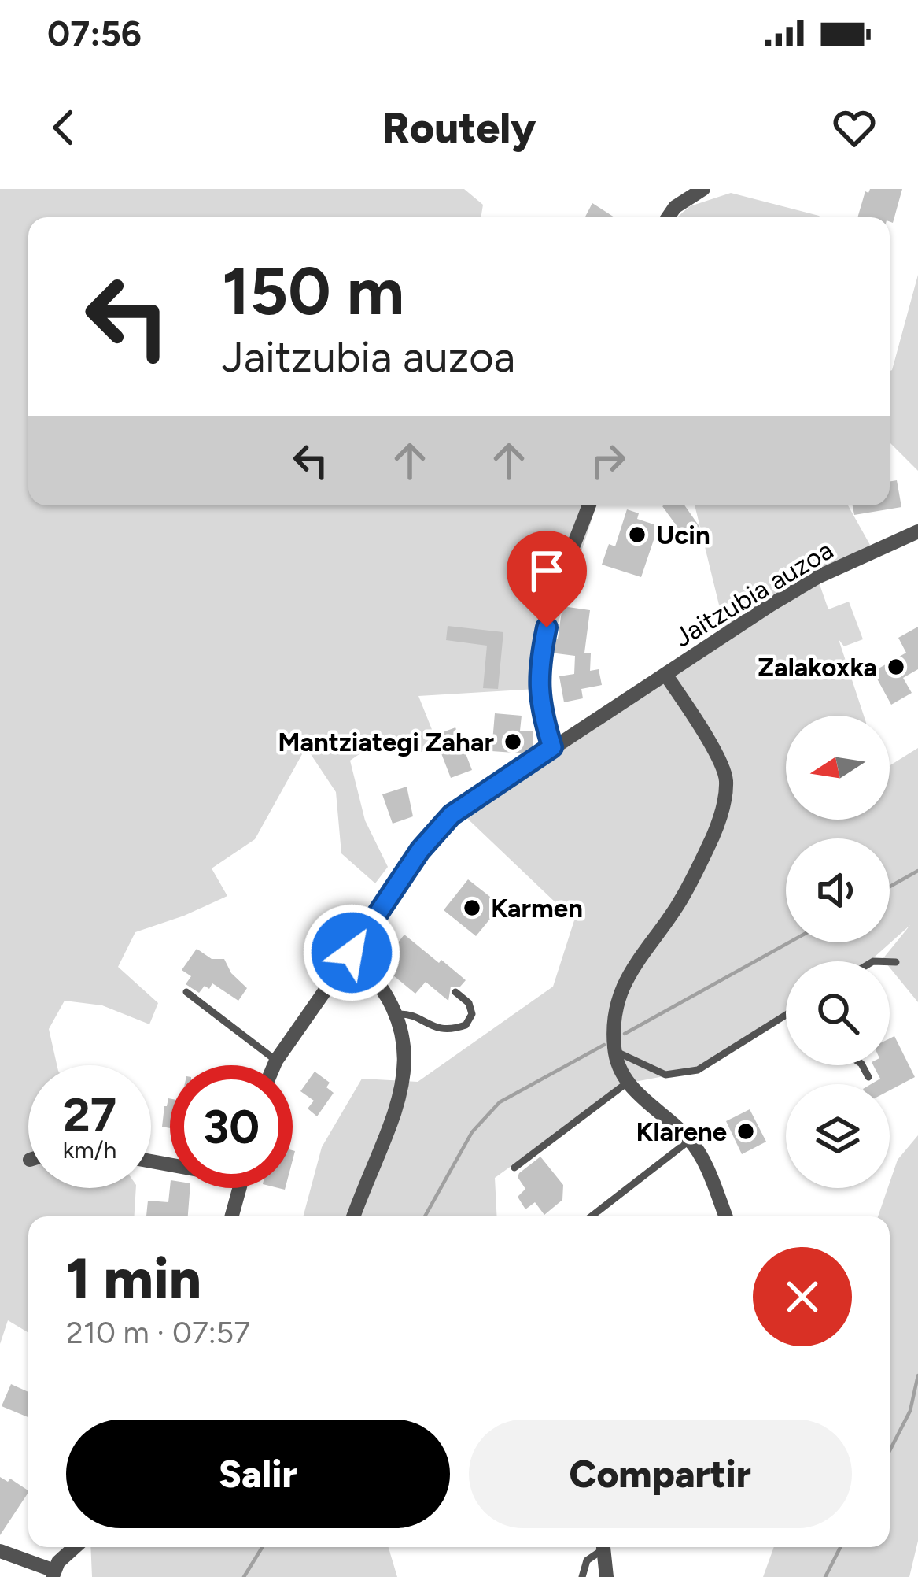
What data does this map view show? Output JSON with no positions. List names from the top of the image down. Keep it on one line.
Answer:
{"streets":{"street":["Jaitzubia auzoa"]},"places":["Ucin","Zalakoxka","Mantziategi Zahar","Karmen","Klarene"],"north":"left","page":{"status":"07:56","header":"Routely","turn":["150 m","Jaitzubia auzoa"],"speed":"27 km/h","limit":"30","heading":["1 min","210 m · 07:57"],"buttons":["Salir","Compartir"]}}
